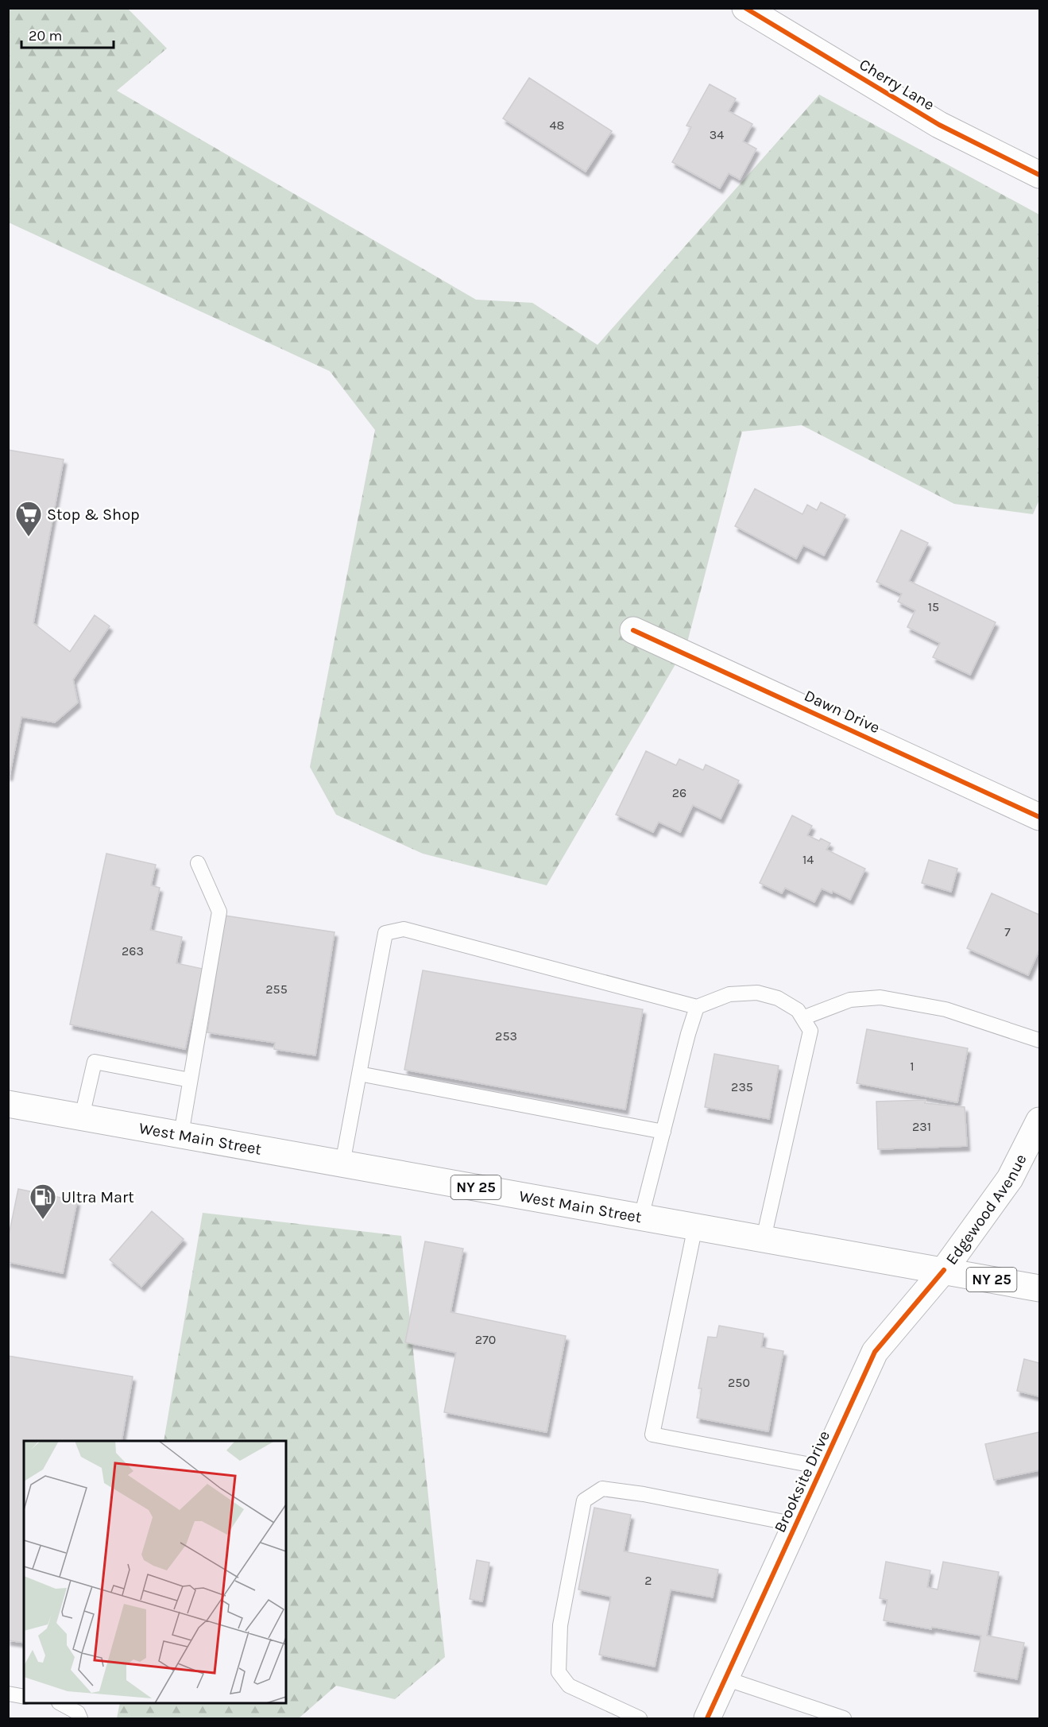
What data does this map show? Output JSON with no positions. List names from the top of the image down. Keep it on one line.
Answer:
{"streets":{"street":["Cherry Lane","Dawn Drive","West Main Street","NY 25","Edgewood Avenue","Brooksite Drive"]},"crossings":[["West Main Street","Edgewood Avenue"],["West Main Street","Brooksite Drive"],["Edgewood Avenue","Brooksite Drive"]],"places":{"supermarket":["Stop & Shop"],"fuel station":["Ultra Mart"]},"house_numbers":["48","34","15","26","14","7","263","255","253","1","235","231","270","250","2"],"scale_bar":"20 m"}
